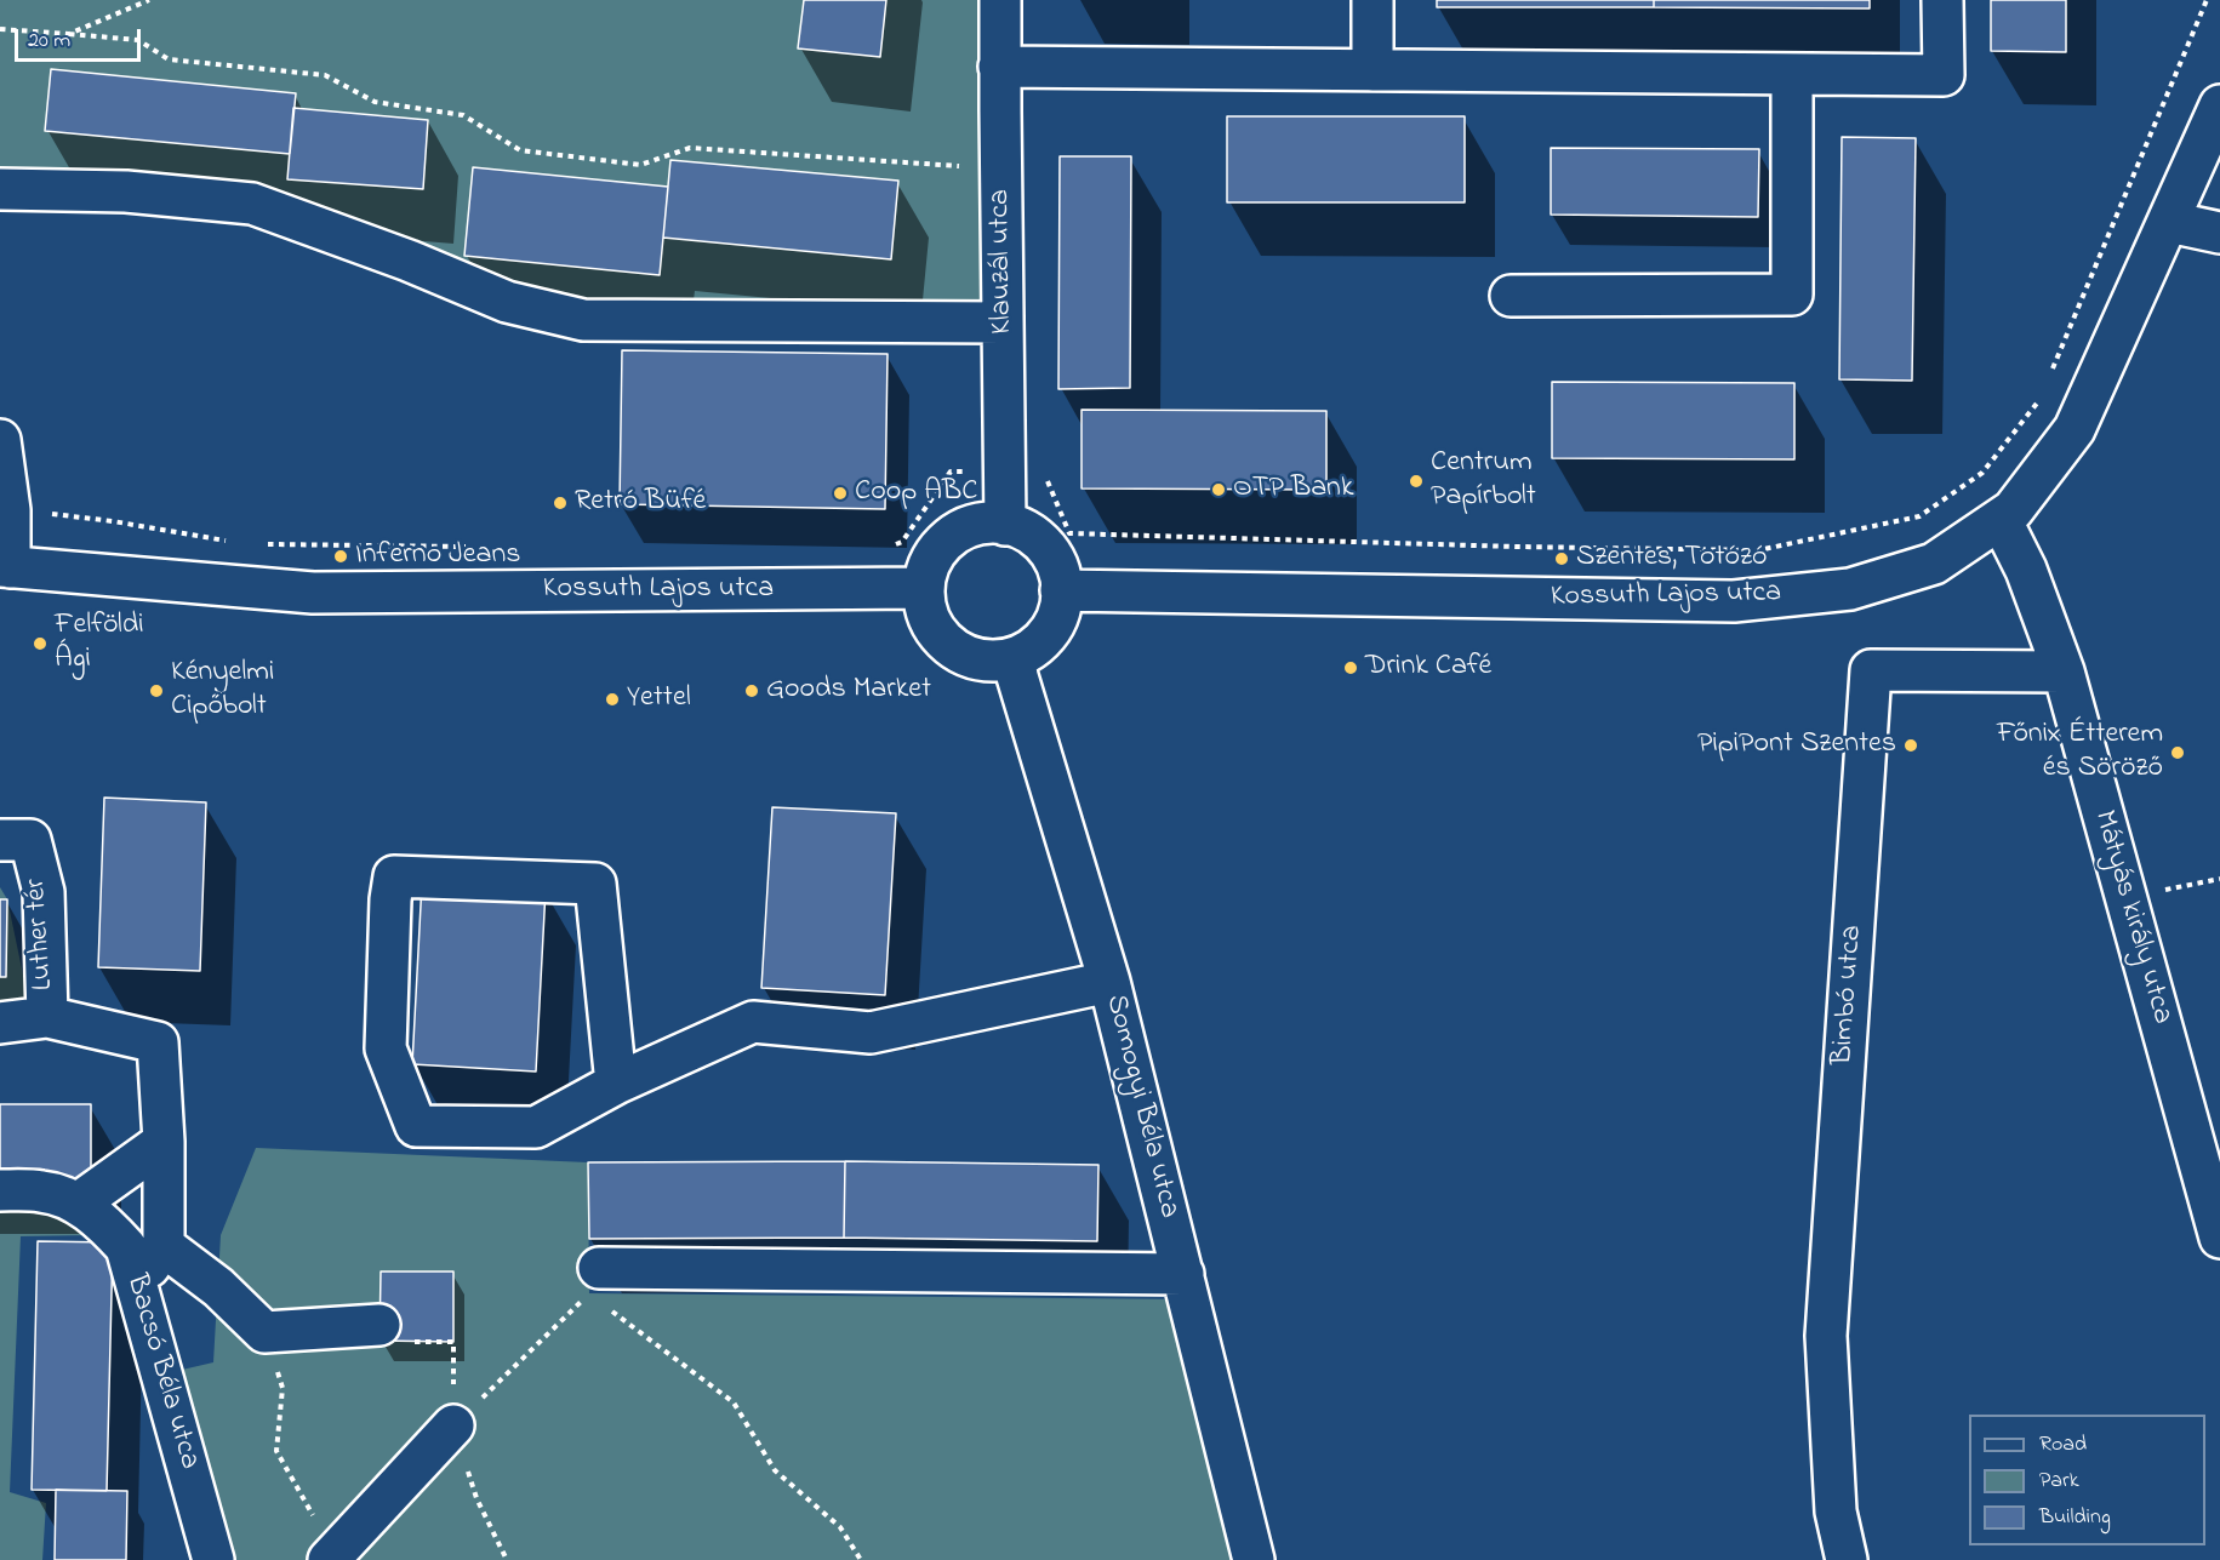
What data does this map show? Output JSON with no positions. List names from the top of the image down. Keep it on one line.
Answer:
{"streets":{"street":["Klauzál utca","Kossuth Lajos utca","Mátyás király utca","Luther tér","Bimbó utca","Somogyi Béla utca","Bacsó Béla utca"]},"crossings":[["Klauzál utca","Kossuth Lajos utca"],["Klauzál utca","Somogyi Béla utca"],["Kossuth Lajos utca","Mátyás király utca"],["Kossuth Lajos utca","Somogyi Béla utca"],["Mátyás király utca","Bimbó utca"]],"places":["Centrum Papírbolt","OTP Bank","Coop ABC","Retró Büfé","Inferno Jeans","Szentes, Totózó","Felföldi Ági","Drink Café","Kényelmi Cipőbolt","Goods Market","Yettel","PipiPont Szentes","Főnix Étterem és Söröző"],"legend":["Road","Park","Building"],"scale_bar":"20 m"}
